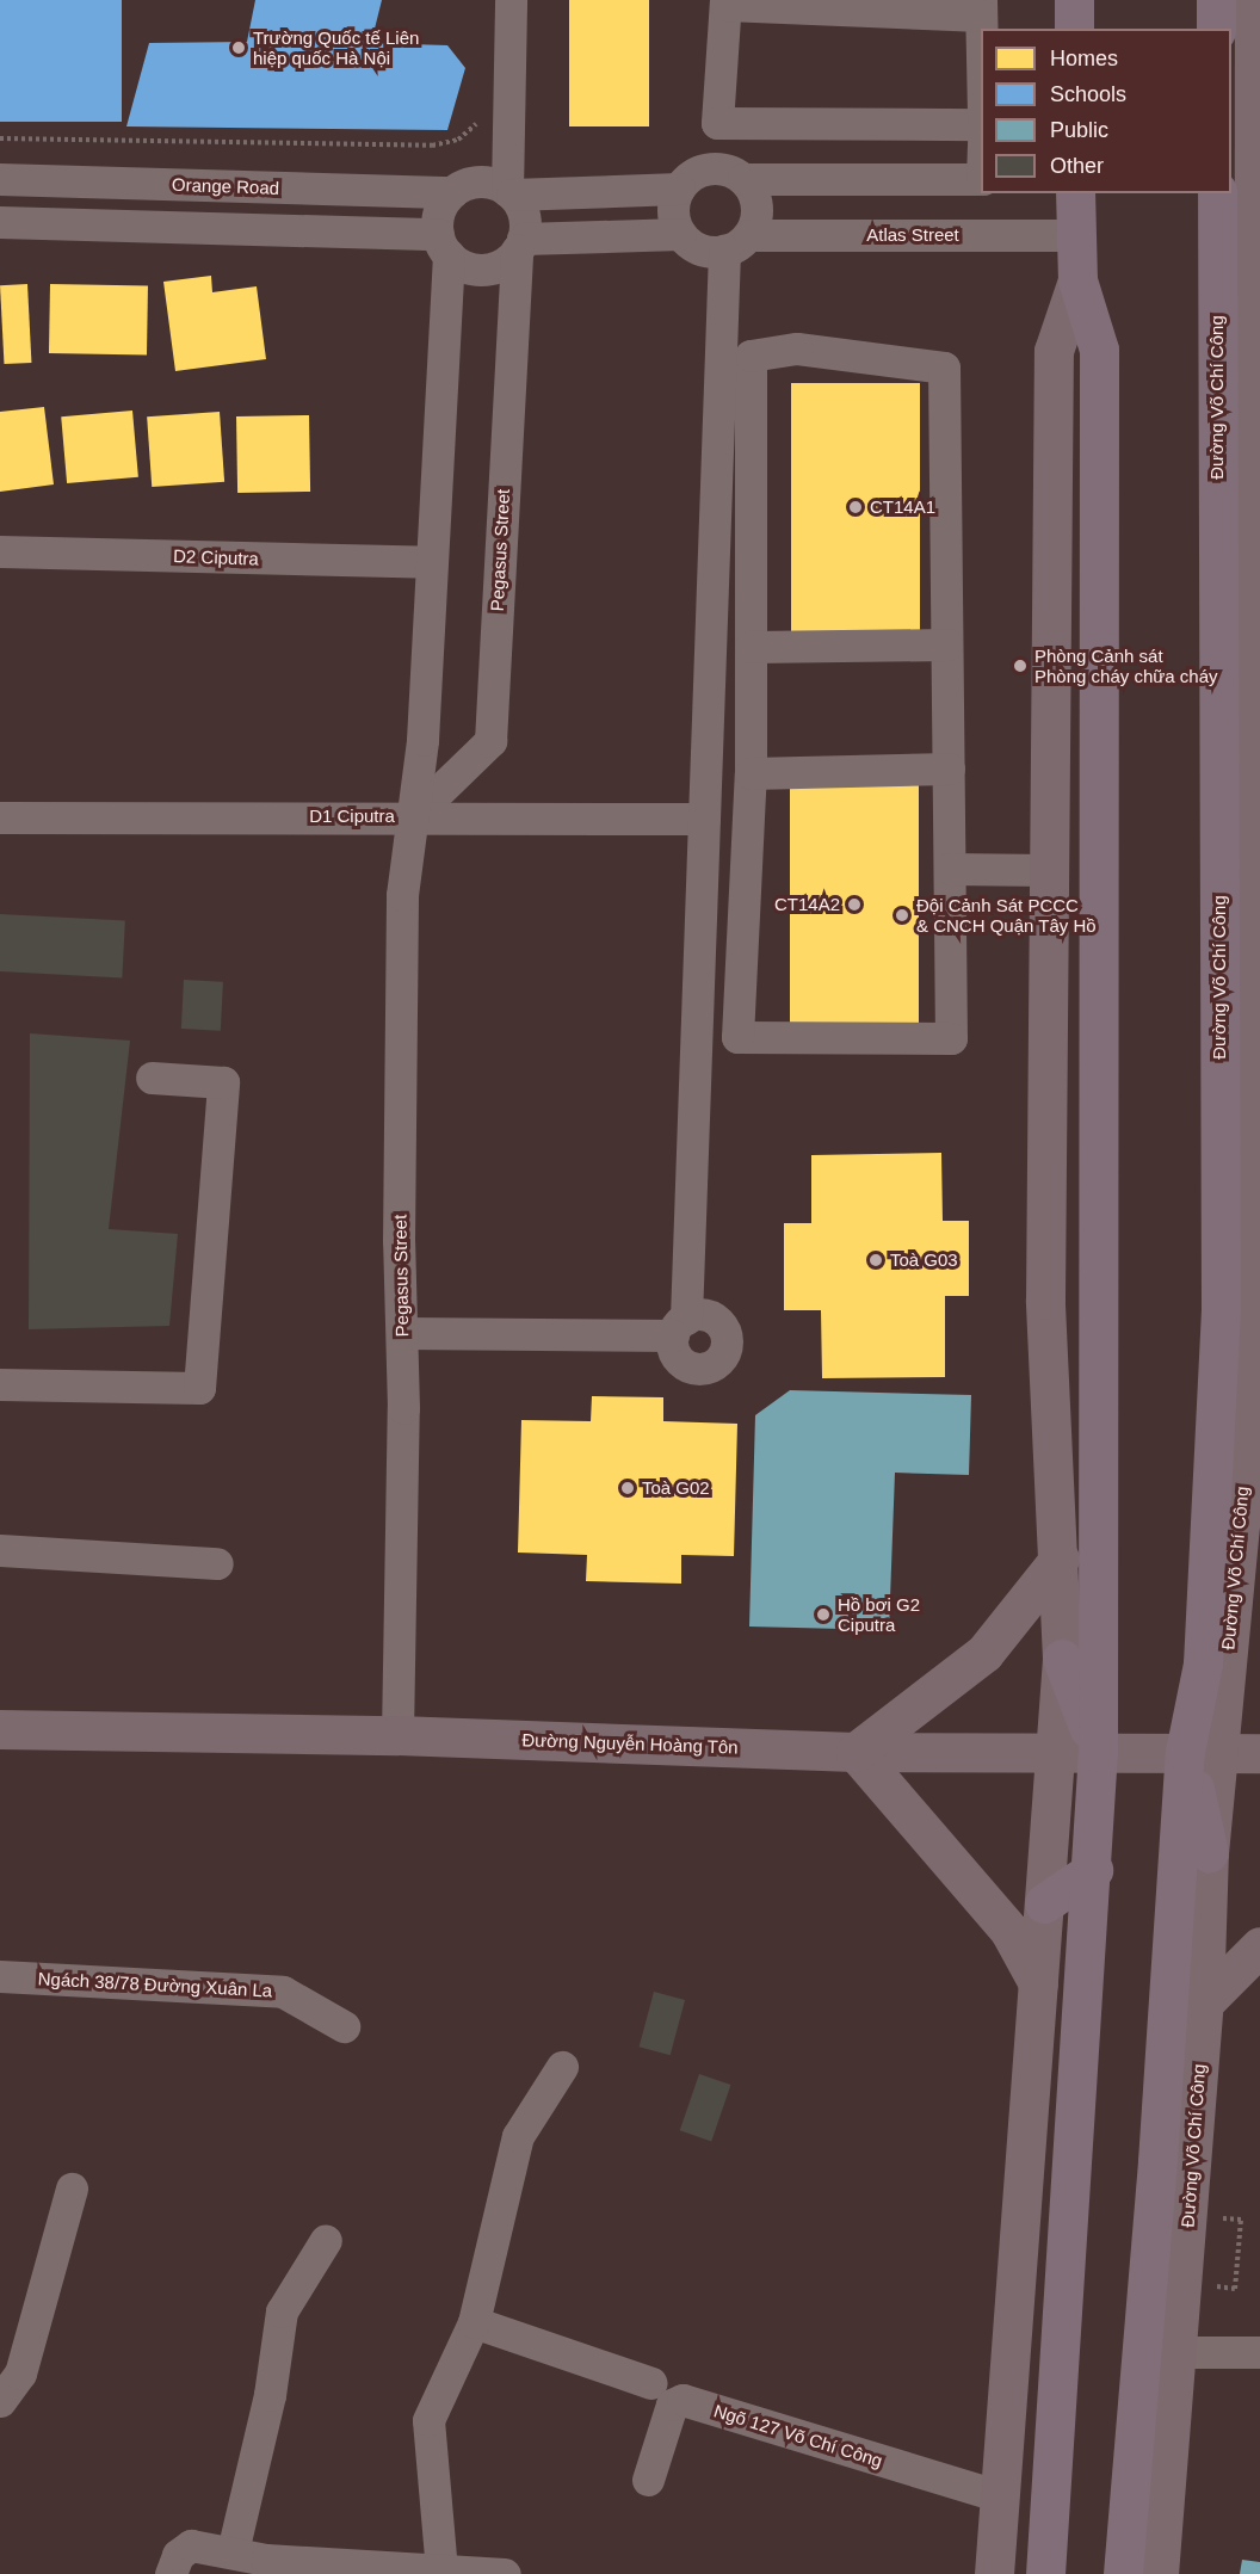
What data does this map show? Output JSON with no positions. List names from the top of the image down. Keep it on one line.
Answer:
{"streets":{"highway":["Đường Võ Chí Công"],"main road":["Đường Nguyễn Hoàng Tôn"],"street":["Orange Road","Atlas Street","Pegasus Street","D2 Ciputra","D1 Ciputra","Ngách 38/78 Đường Xuân La","Ngõ 127 Võ Chí Công"]},"crossings":[["Orange Road","Pegasus Street"],["Đường Võ Chí Công","Đường Nguyễn Hoàng Tôn"],["Pegasus Street","D2 Ciputra"],["Pegasus Street","D1 Ciputra"],["Pegasus Street","Đường Nguyễn Hoàng Tôn"]],"places":["Trường Quốc tế Liên hiệp quốc Hà Nội","CT14A1","Phòng Cảnh sát Phòng cháy chữa cháy","CT14A2","Đội Cảnh Sát PCCC & CNCH Quận Tây Hồ","Toà G03","Toà G02","Hồ bơi G2 Ciputra"],"legend":["Homes","Schools","Public","Other"]}
